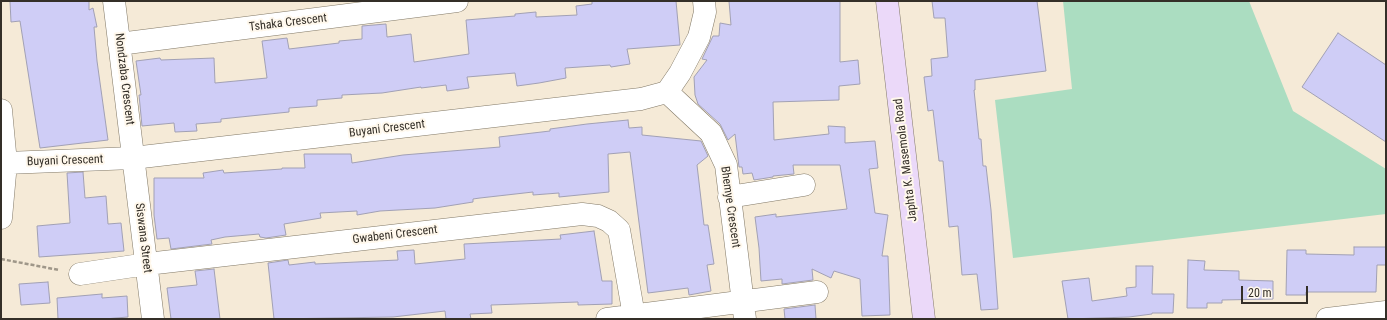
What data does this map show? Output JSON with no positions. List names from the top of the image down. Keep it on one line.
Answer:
{"streets":{"main road":["Japhta K. Masemola Road"],"street":["Tshaka Crescent","Nondzaba Crescent","Buyani Crescent","Bhemye Crescent","Gwabeni Crescent","Siswana Street"]},"crossings":[["Tshaka Crescent","Nondzaba Crescent"],["Nondzaba Crescent","Buyani Crescent"],["Nondzaba Crescent","Siswana Street"],["Buyani Crescent","Bhemye Crescent"],["Buyani Crescent","Siswana Street"],["Gwabeni Crescent","Siswana Street"]],"scale_bar":"20 m"}
